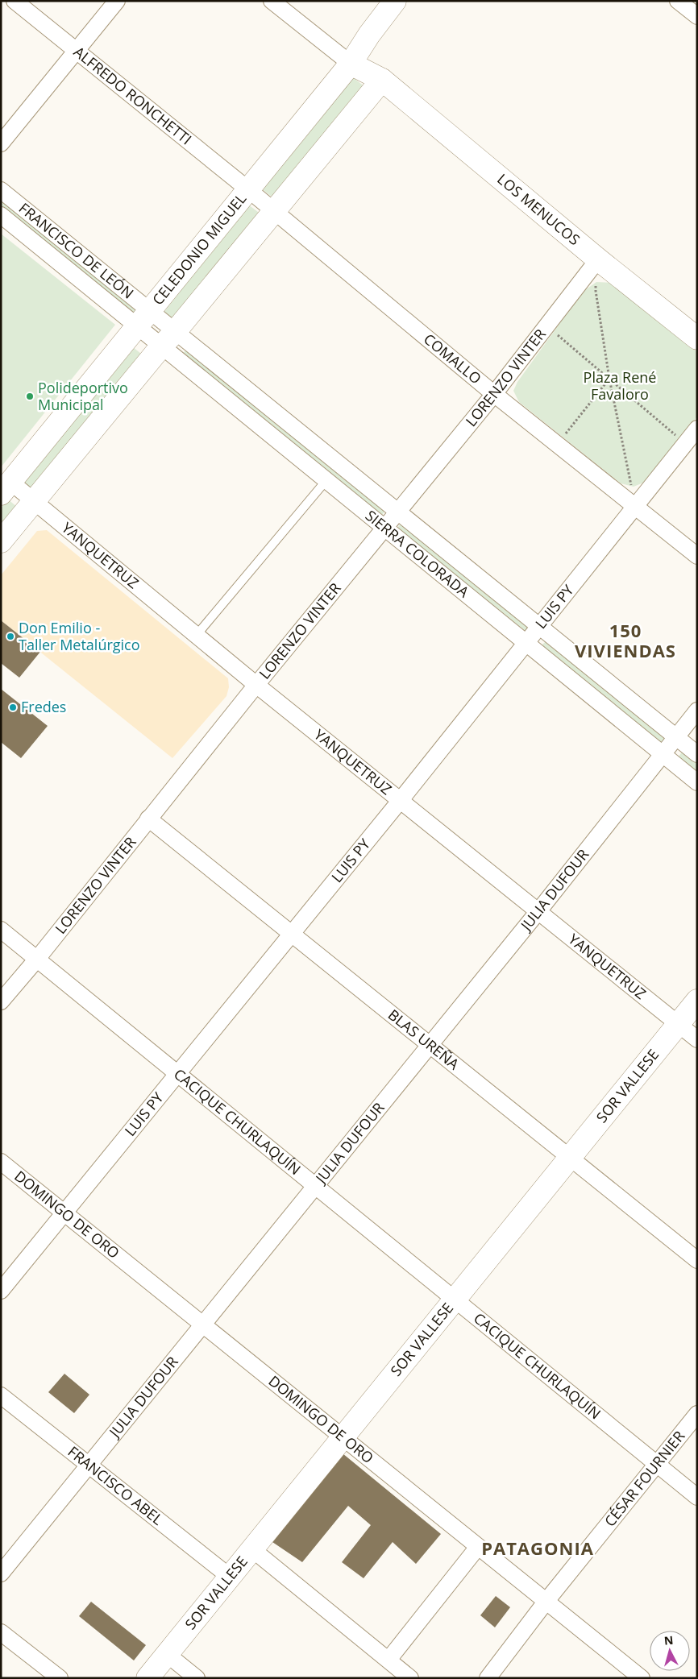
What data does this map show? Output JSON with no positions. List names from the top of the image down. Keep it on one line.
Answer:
{"streets":{"street":["ALFREDO RONCHETTI","LOS MENUCOS","CELEDONIO MIGUEL","FRANCISCO DE LEÓN","COMALLO","LORENZO VINTER","SIERRA COLORADA","YANQUETRUZ","LUIS PY","JULIA DUFOUR","BLAS UREÑA","SOR VALLESE","CACIQUE CHURLAQUÍN","DOMINGO DE ORO","CÉSAR FOURNIER","FRANCISCO ABEL"]},"crossings":[["ALFREDO RONCHETTI","CELEDONIO MIGUEL"],["ALFREDO RONCHETTI","COMALLO"],["LOS MENUCOS","CELEDONIO MIGUEL"],["LOS MENUCOS","LORENZO VINTER"],["CELEDONIO MIGUEL","FRANCISCO DE LEÓN"],["CELEDONIO MIGUEL","COMALLO"],["CELEDONIO MIGUEL","SIERRA COLORADA"],["CELEDONIO MIGUEL","YANQUETRUZ"],["FRANCISCO DE LEÓN","SIERRA COLORADA"],["COMALLO","LORENZO VINTER"],["COMALLO","LUIS PY"],["LORENZO VINTER","SIERRA COLORADA"],["LORENZO VINTER","YANQUETRUZ"],["LORENZO VINTER","BLAS UREÑA"],["LORENZO VINTER","CACIQUE CHURLAQUÍN"],["SIERRA COLORADA","LUIS PY"],["SIERRA COLORADA","JULIA DUFOUR"],["YANQUETRUZ","LUIS PY"],["YANQUETRUZ","JULIA DUFOUR"],["YANQUETRUZ","SOR VALLESE"],["LUIS PY","BLAS UREÑA"],["LUIS PY","CACIQUE CHURLAQUÍN"],["LUIS PY","DOMINGO DE ORO"],["JULIA DUFOUR","BLAS UREÑA"],["JULIA DUFOUR","CACIQUE CHURLAQUÍN"],["JULIA DUFOUR","DOMINGO DE ORO"],["JULIA DUFOUR","FRANCISCO ABEL"],["BLAS UREÑA","SOR VALLESE"],["SOR VALLESE","CACIQUE CHURLAQUÍN"],["SOR VALLESE","DOMINGO DE ORO"],["SOR VALLESE","FRANCISCO ABEL"],["CACIQUE CHURLAQUÍN","CÉSAR FOURNIER"],["DOMINGO DE ORO","CÉSAR FOURNIER"]],"districts":["150 VIVIENDAS","PATAGONIA"],"parks":["Plaza René Favaloro"],"places":["Polideportivo Municipal","Don Emilio - Taller Metalúrgico","Fredes"],"north":"top"}
